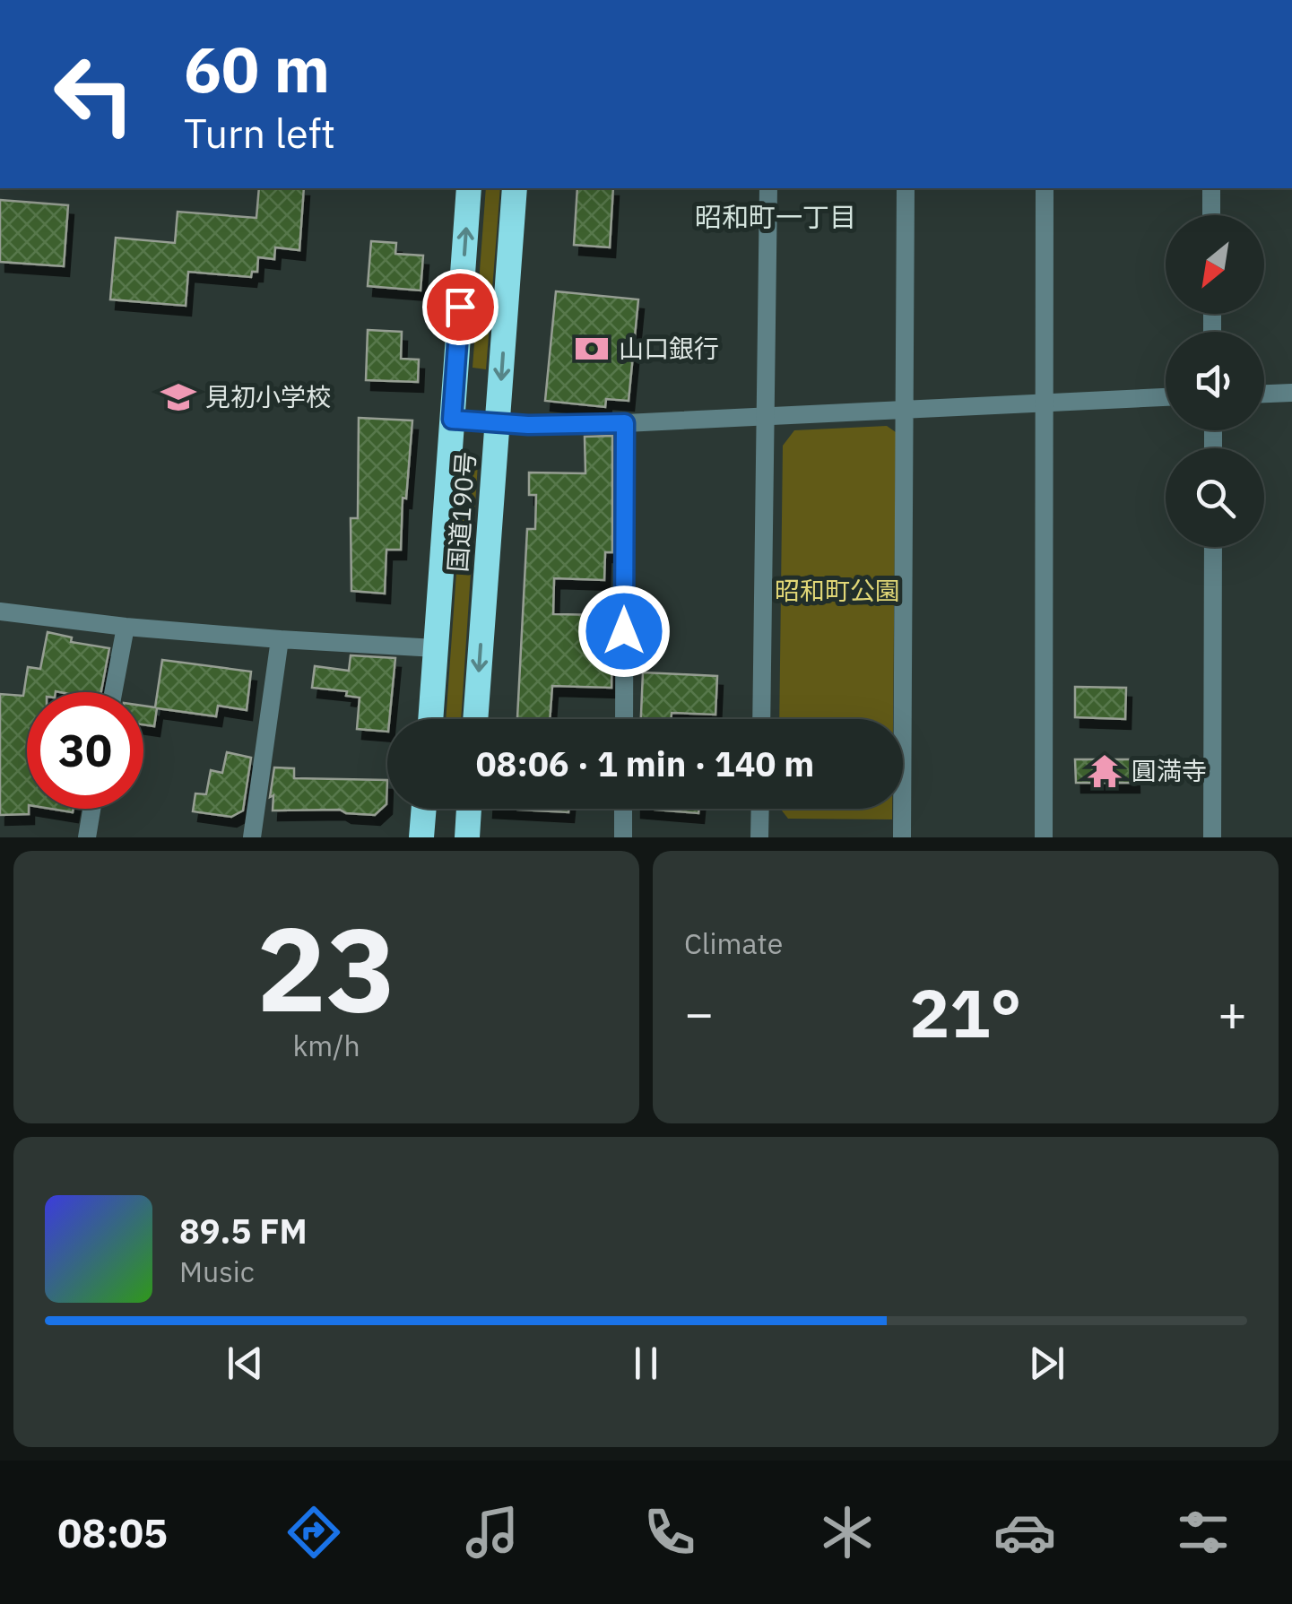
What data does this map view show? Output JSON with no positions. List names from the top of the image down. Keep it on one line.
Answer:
{"streets":{"highway":["国道190号"]},"districts":["昭和町一丁目"],"parks":["昭和町公園"],"places":{"bank":["山口銀行"],"school or university":["見初小学校"],"temple":["圓満寺"]},"north":"bottom left","page":{"turn":["60 m","Turn left"],"limit":"30","trip":"08:06 · 1 min · 140 m","tile":[["23","km/h"],"Climate"],"heat":["−","21°","+"],"song":["89.5 FM","Music"],"tabs":"08:05"}}
